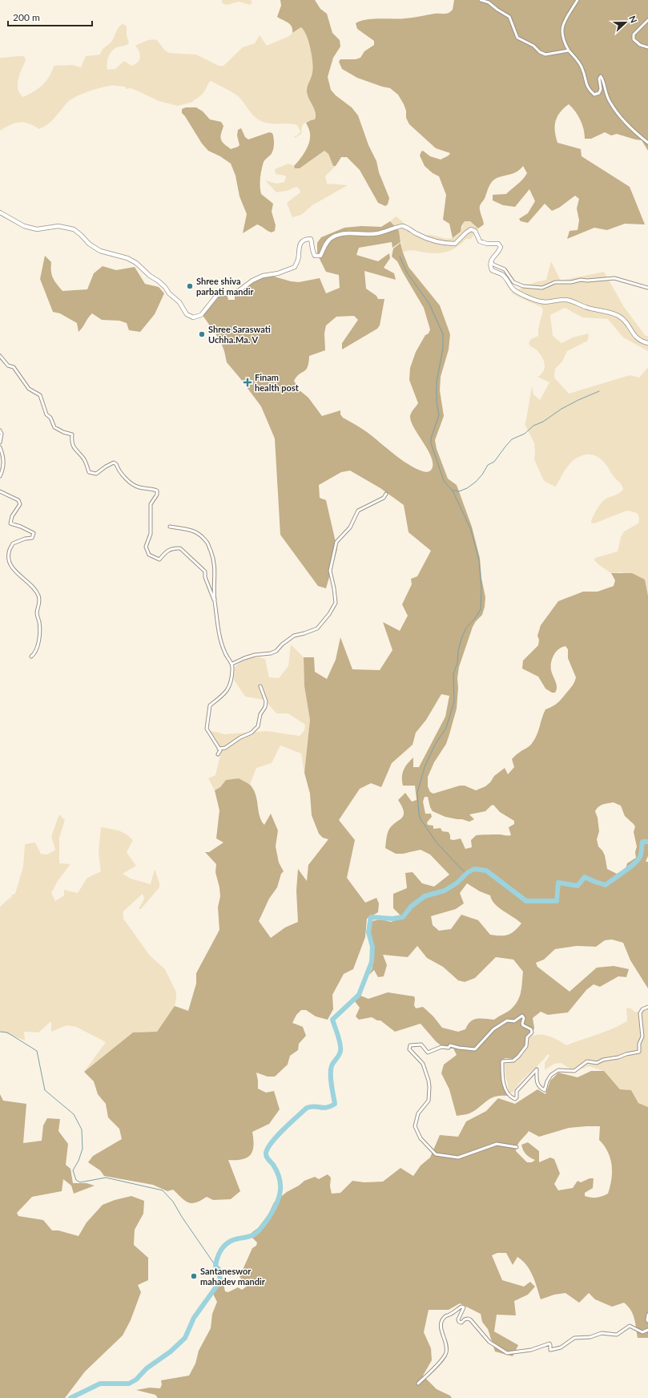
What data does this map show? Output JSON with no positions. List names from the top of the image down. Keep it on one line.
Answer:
{"places":{"other":["Shree shiva parbati mandir","Shree Saraswati Uchha.Ma. V","Santaneswor mahadev mandir"],"health":["Finam health post"]},"scale_bar":"200 m","north":"right"}
